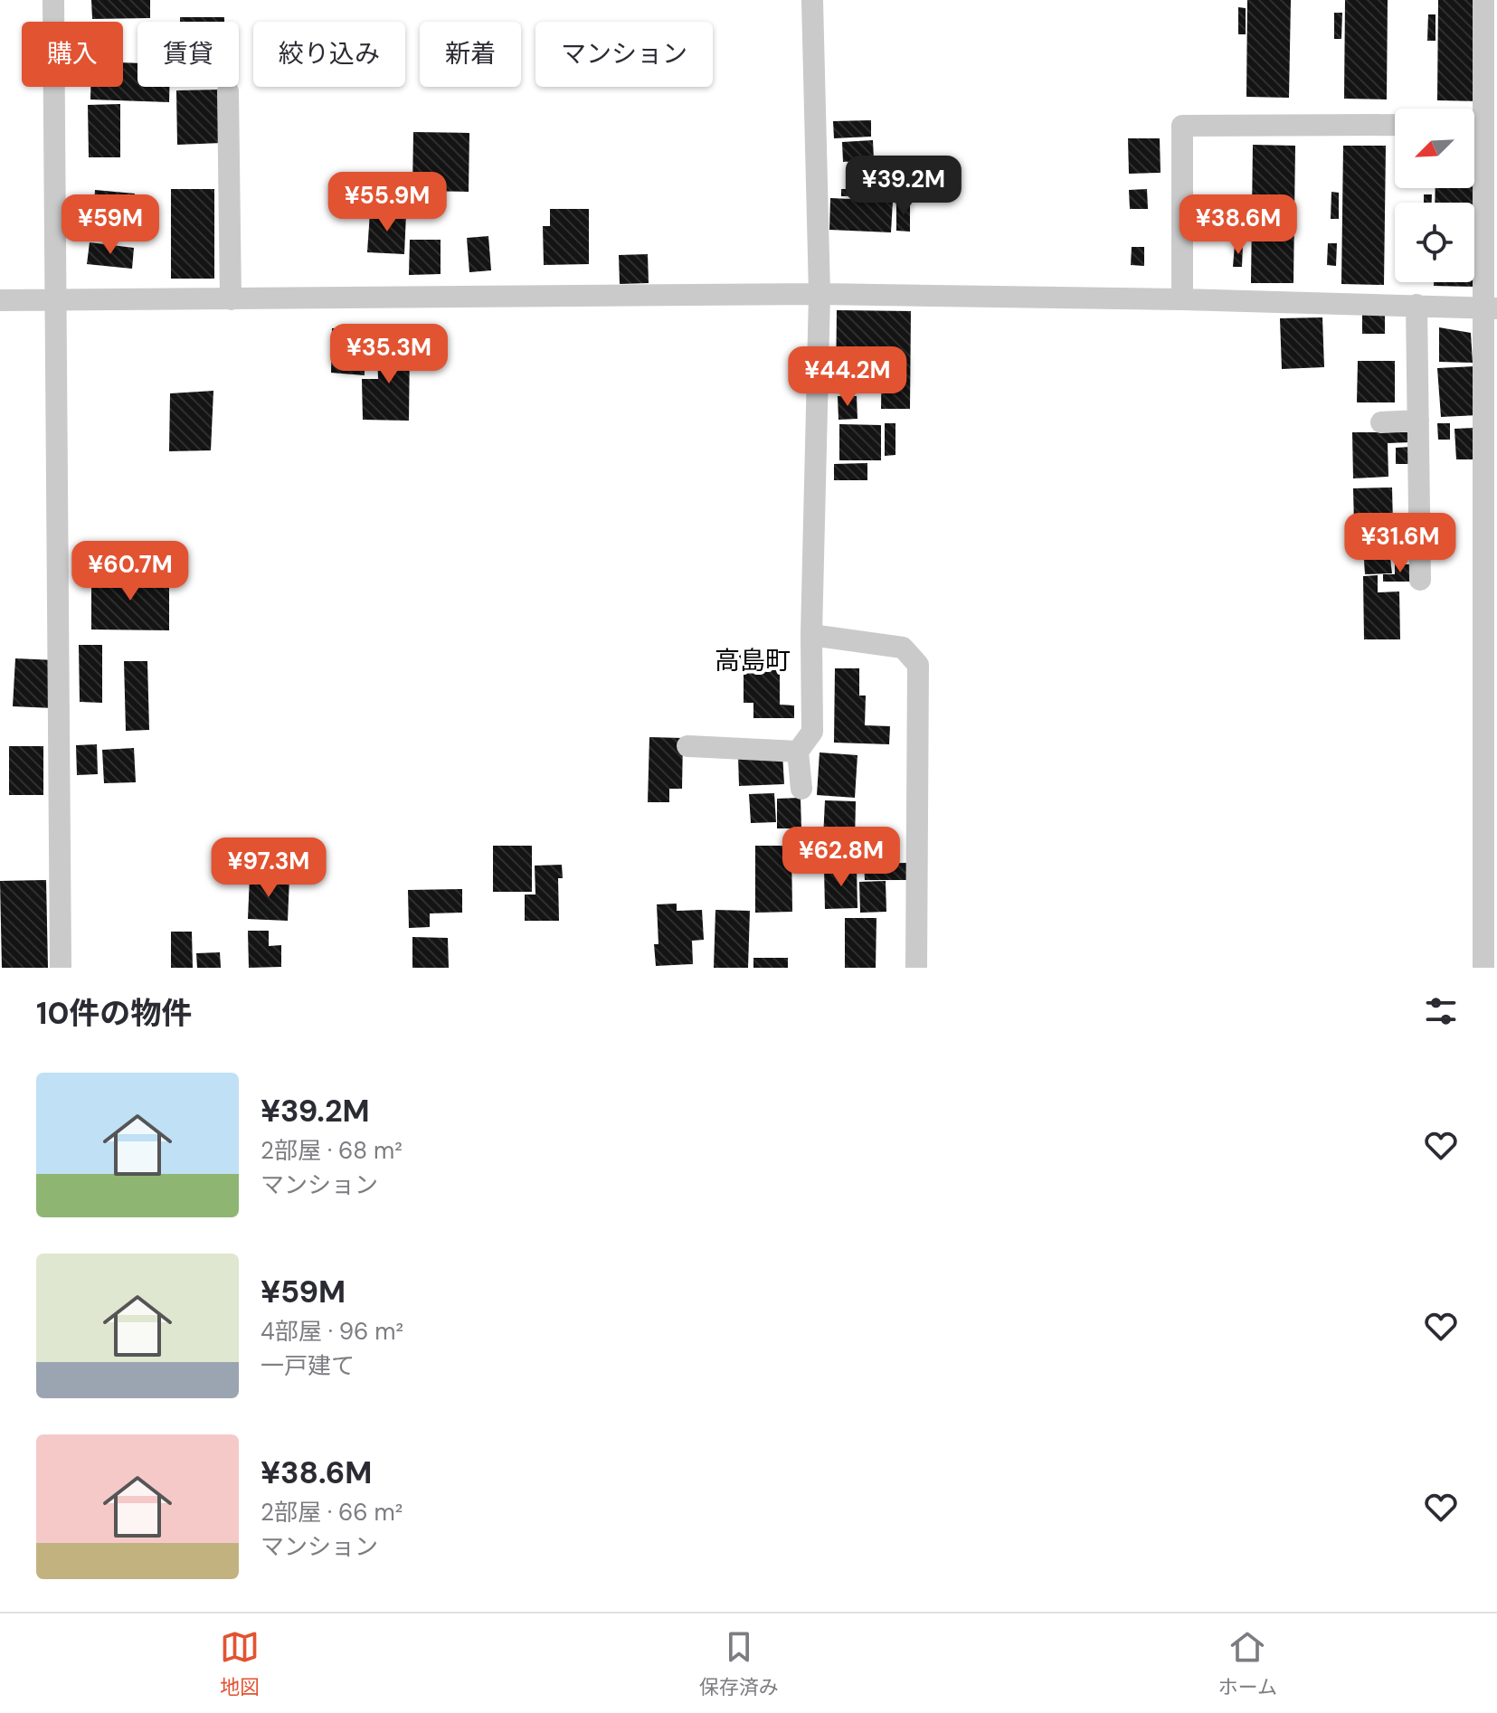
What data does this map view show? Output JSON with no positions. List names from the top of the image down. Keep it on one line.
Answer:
{"districts":["高島町"],"north":"bottom left","page":{"chip":["購入","賃貸","絞り込み","新着","マンション"],"price":["¥39.2M","¥55.9M","¥59M","¥38.6M","¥35.3M","¥44.2M","¥31.6M","¥60.7M","¥62.8M","¥97.3M"],"heading":"10件の物件","list":[{"name":"¥39.2M","note":"2部屋 · 68 m² · マンション"},{"name":"¥59M","note":"4部屋 · 96 m² · 一戸建て"},{"name":"¥38.6M","note":"2部屋 · 66 m² · マンション"}],"tabs":["地図","保存済み","ホーム"]}}
